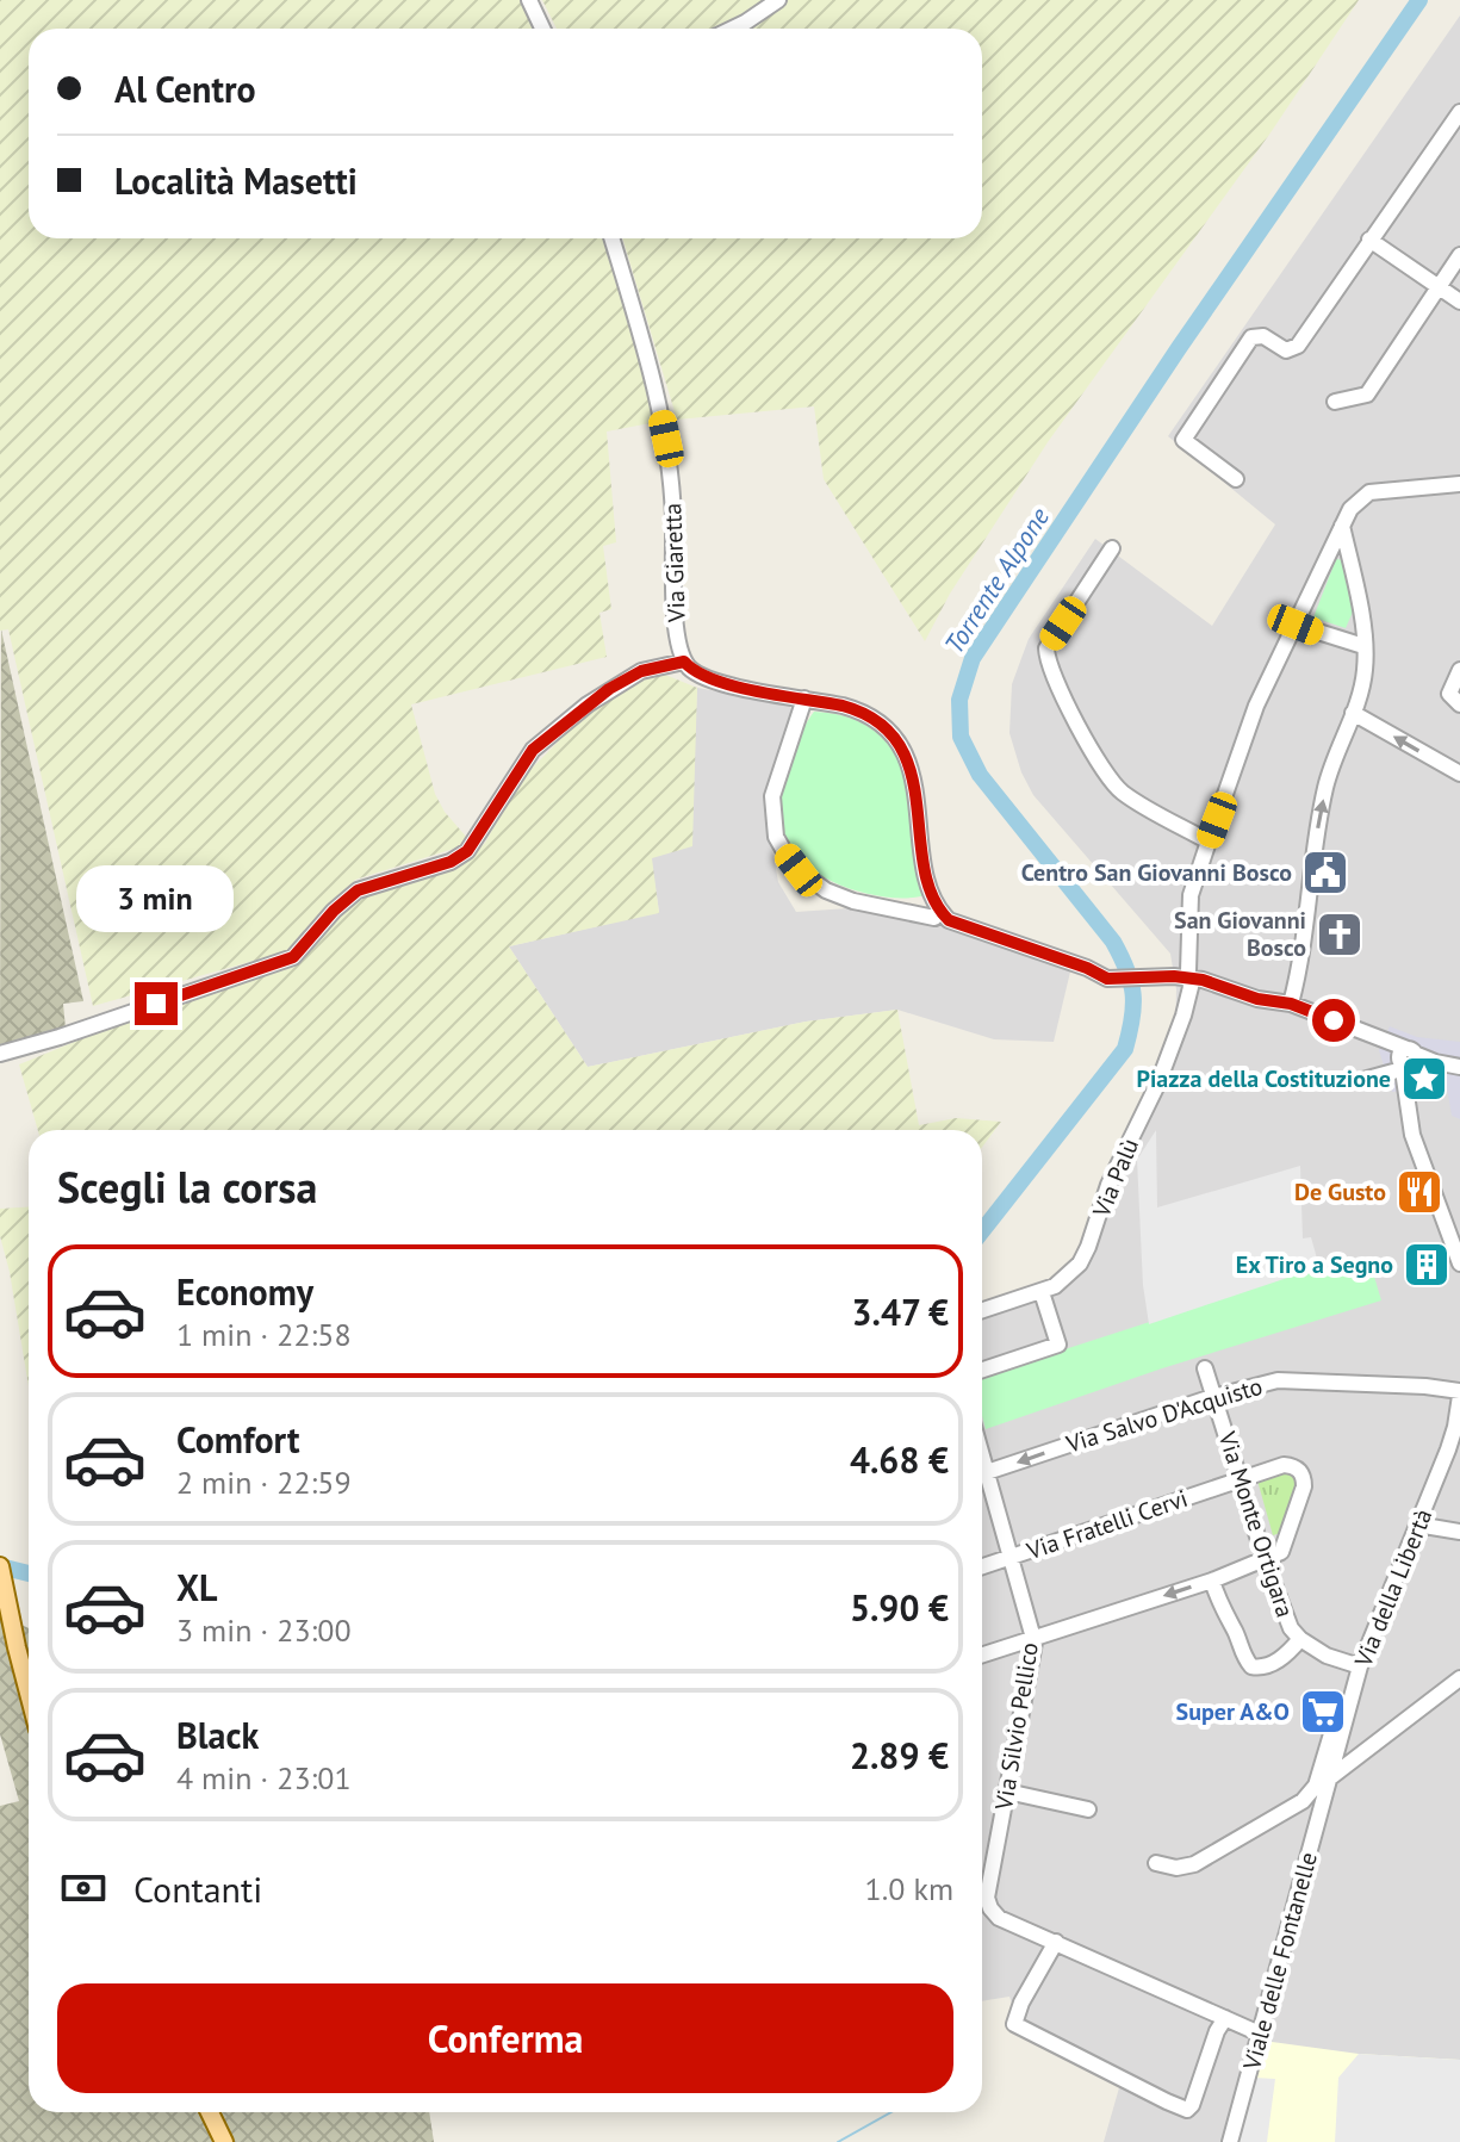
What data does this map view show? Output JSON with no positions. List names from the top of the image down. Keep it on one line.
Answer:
{"streets":{"street":["Via Giaretta","Via Palù","Via Salvo D'Acquisto","Via Fratelli Cervi","Via Monte Ortigara","Via della Libertà","Via Silvio Pellico","Viale delle Fontanelle"]},"crossings":[["Via Salvo D'Acquisto","Via Monte Ortigara"],["Via Salvo D'Acquisto","Via della Libertà"],["Via Salvo D'Acquisto","Via Silvio Pellico"],["Via Fratelli Cervi","Via Monte Ortigara"],["Via Fratelli Cervi","Via Silvio Pellico"],["Via Monte Ortigara","Via della Libertà"],["Via della Libertà","Viale delle Fontanelle"]],"one_way":["Via Salvo D'Acquisto"],"water":["Torrente Alpone"],"places":{"public building":["Centro San Giovanni Bosco"],"church":["San Giovanni Bosco"],"place":["Piazza della Costituzione"],"restaurant":["De Gusto"],"building":["Ex Tiro a Segno"],"supermarket":["Super A&O"]},"page":{"banner":["Al Centro","Località Masetti"],"bubble":"3 min","heading":"Scegli la corsa","list":[{"name":"Economy","note":"1 min · 22:58","value":"3.47 €"},{"name":"Comfort","note":"2 min · 22:59","value":"4.68 €"},{"name":"XL","note":"3 min · 23:00","value":"5.90 €"},{"name":"Black","note":"4 min · 23:01","value":"2.89 €"}],"pay":["Contanti","1.0 km"],"buttons":"Conferma"}}
